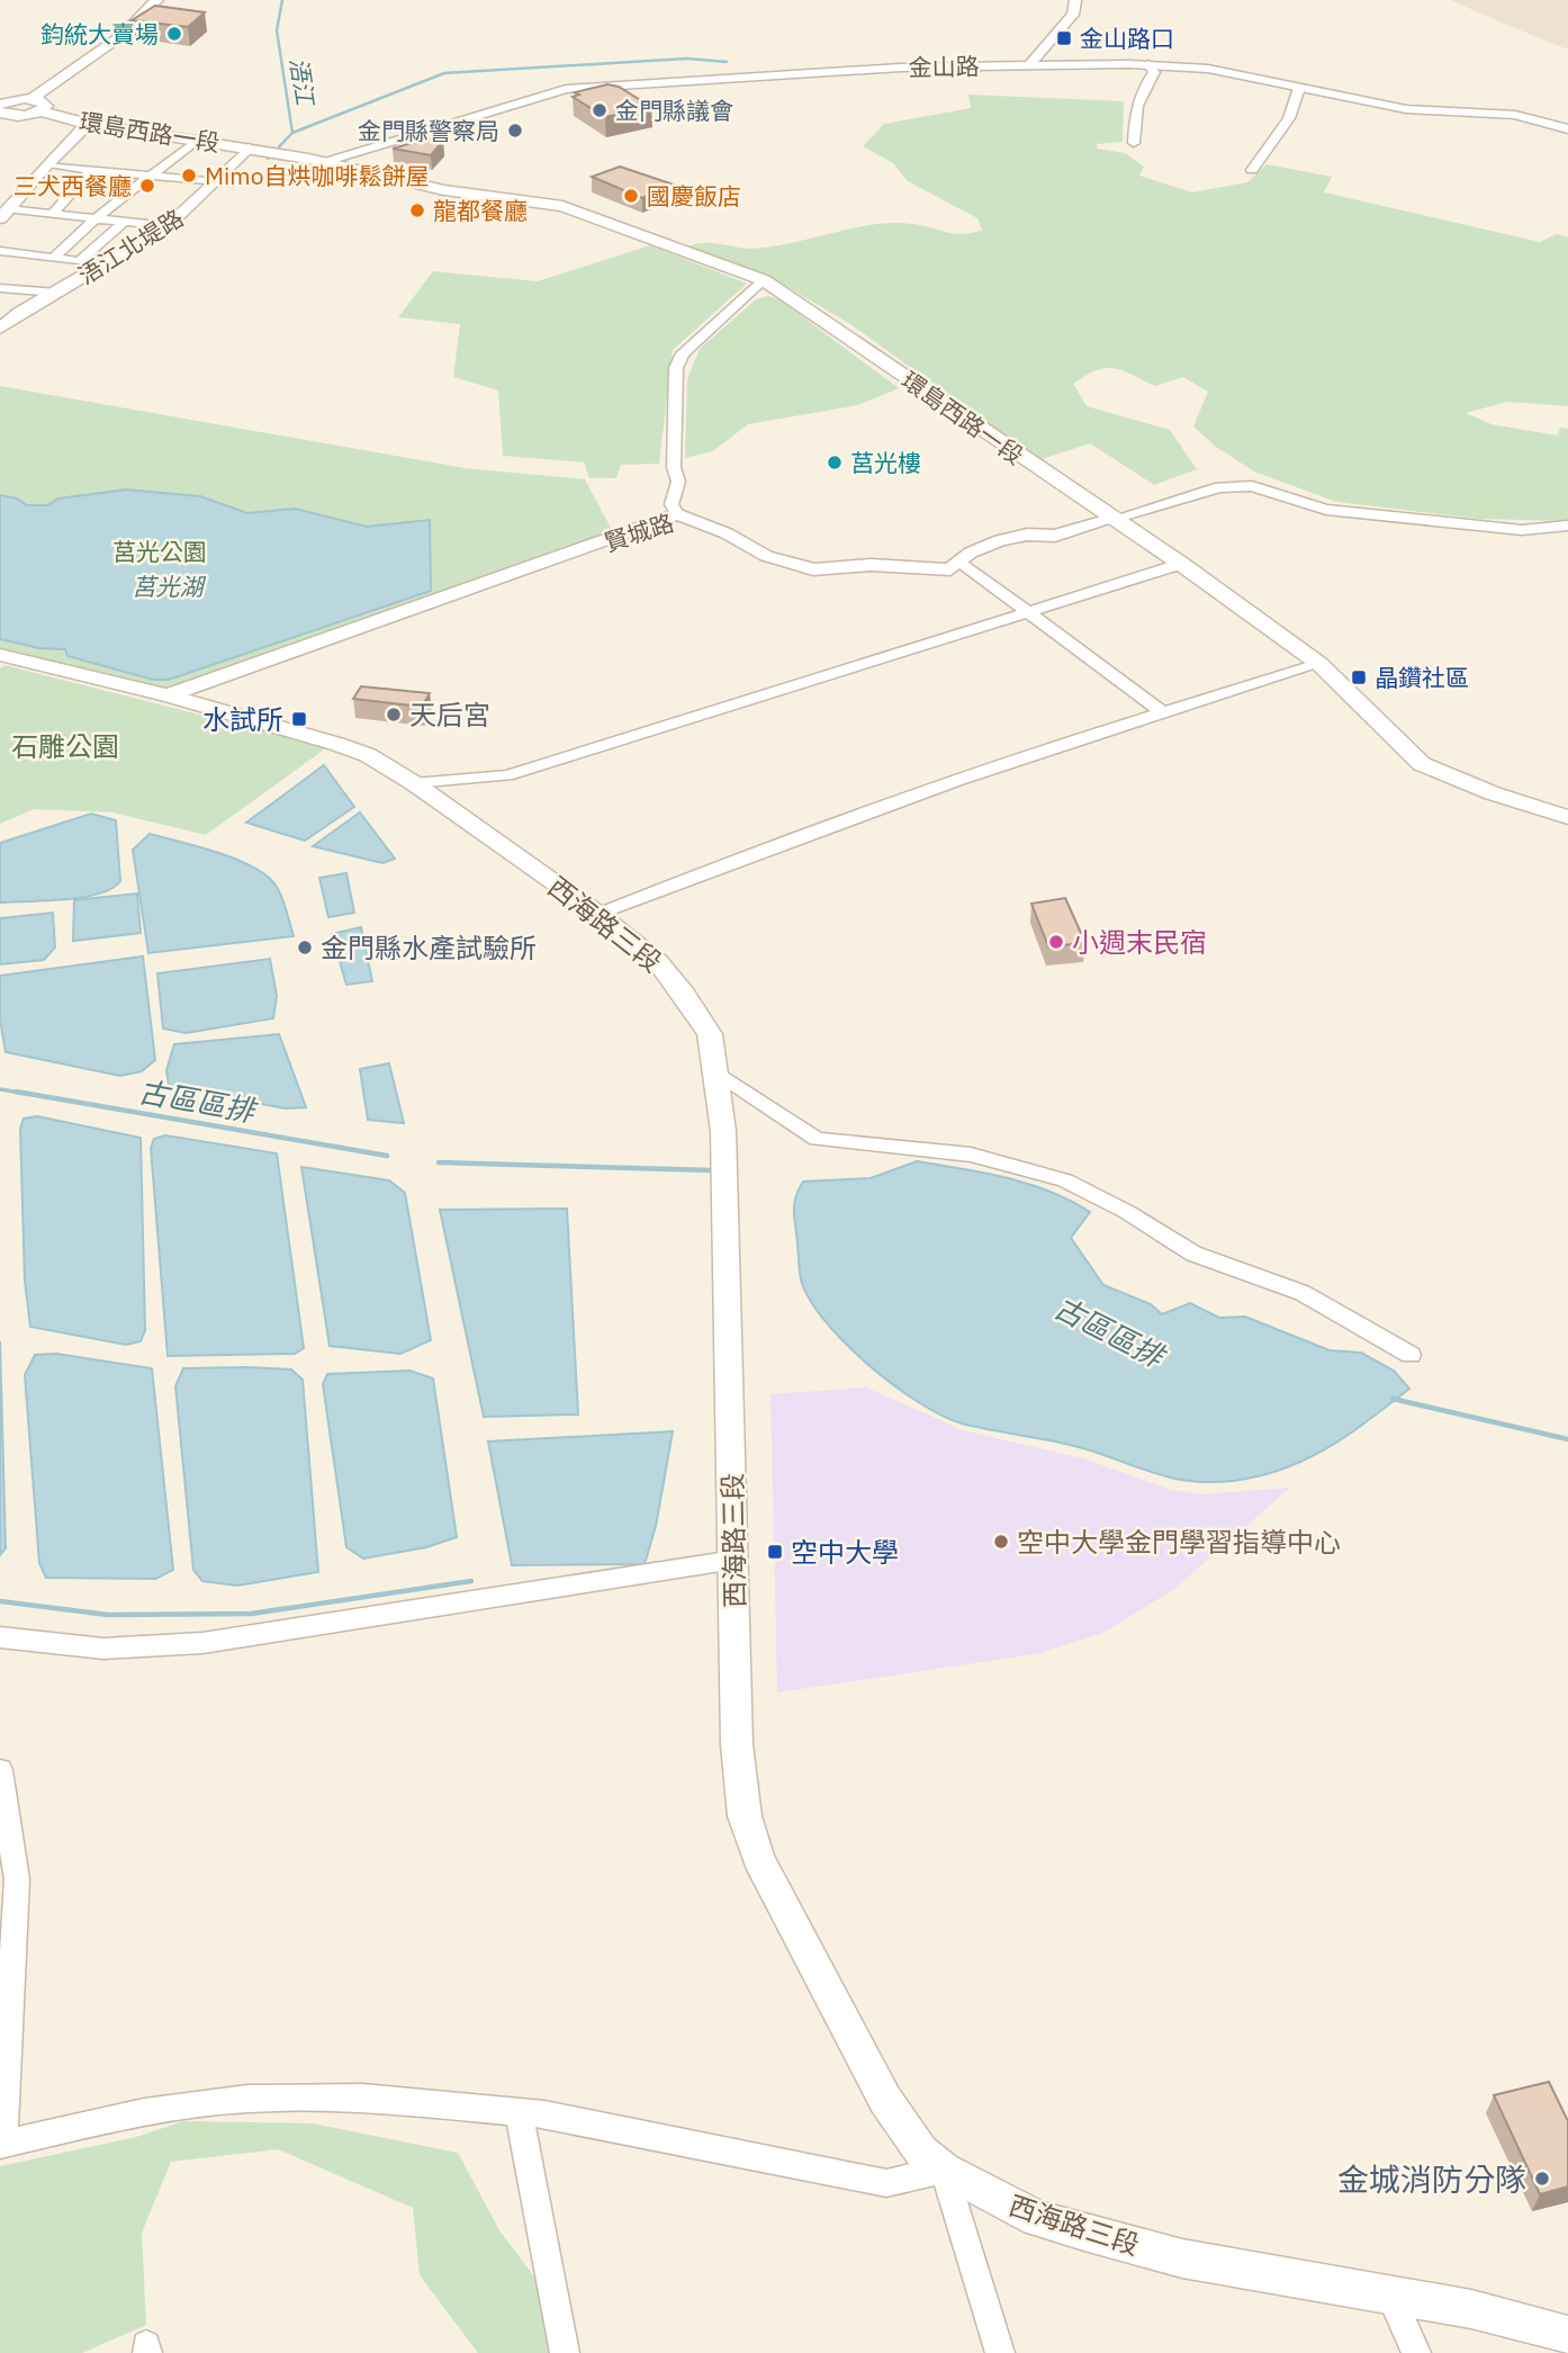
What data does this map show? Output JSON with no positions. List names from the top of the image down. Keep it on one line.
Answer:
{"streets":{"main road":["環島西路一段","西海路三段"],"street":["金山路","浯江北堤路","賢城路"]},"crossings":[["金山路","環島西路一段"],["環島西路一段","浯江北堤路"],["環島西路一段","賢城路"],["賢城路","西海路三段"]],"water":["浯江","莒光湖","古區區排"],"parks":["莒光公園","石雕公園"],"places":{"other":["鈞統大賣場","金門縣議會","金門縣警察局","Mimo自烘咖啡鬆餅屋","三犬西餐廳","國慶飯店","龍都餐廳","莒光樓","天后宮","小週末民宿","金門縣水產試驗所","空中大學金門學習指導中心","金城消防分隊"],"transit":["金山路口","晶鑽社區","水試所","空中大學"]}}
